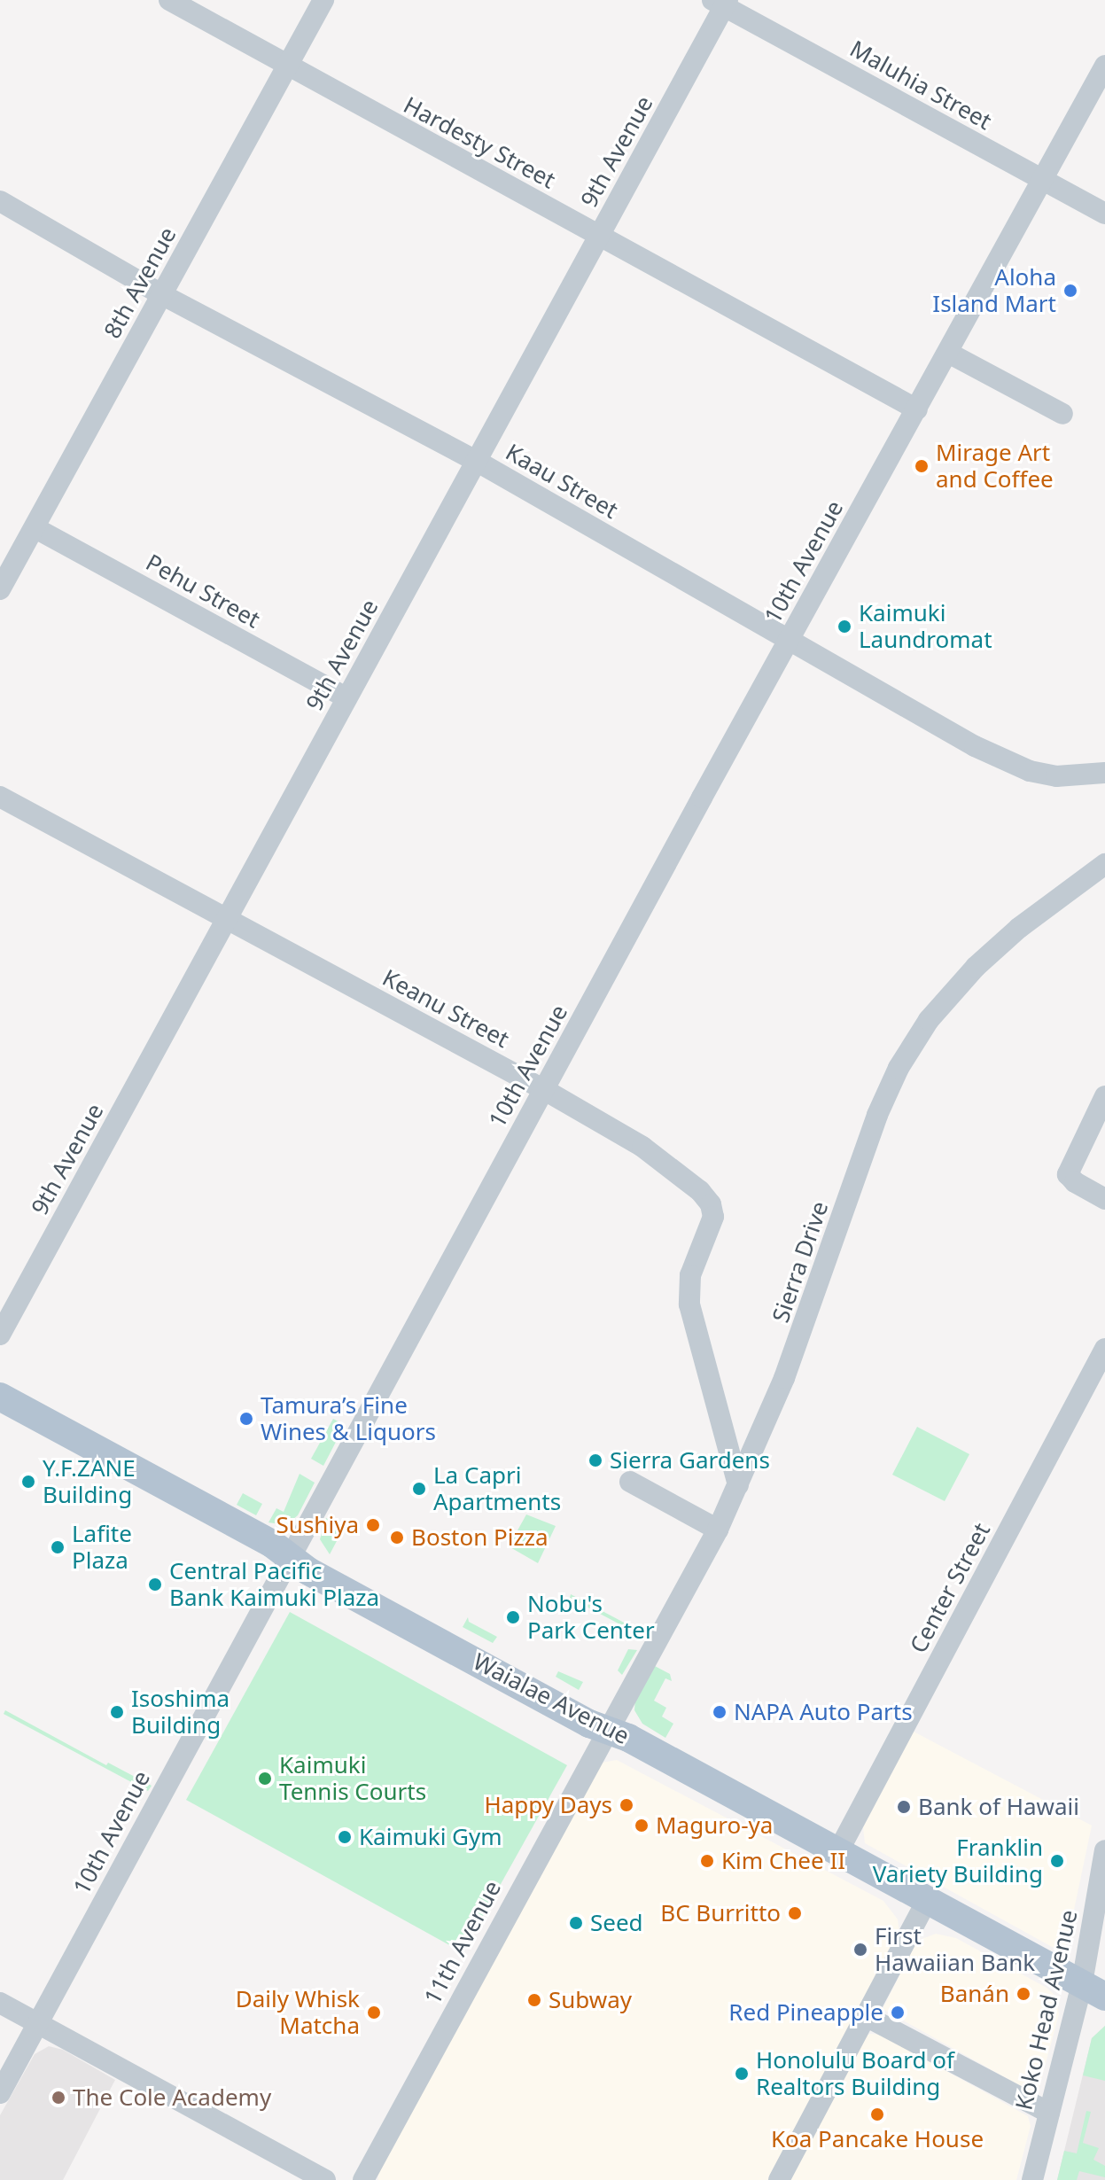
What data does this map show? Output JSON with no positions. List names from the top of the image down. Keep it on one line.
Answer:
{"streets":{"main road":["Waialae Avenue"],"street":["Maluhia Street","Hardesty Street","9th Avenue","8th Avenue","Kaau Street","10th Avenue","Pehu Street","Keanu Street","Sierra Drive","Center Street","11th Avenue","Koko Head Avenue"]},"crossings":[["Maluhia Street","9th Avenue"],["Maluhia Street","10th Avenue"],["Hardesty Street","9th Avenue"],["Hardesty Street","8th Avenue"],["Hardesty Street","10th Avenue"],["9th Avenue","Kaau Street"],["9th Avenue","Pehu Street"],["9th Avenue","Keanu Street"],["8th Avenue","Kaau Street"],["8th Avenue","Pehu Street"],["Kaau Street","10th Avenue"],["10th Avenue","Keanu Street"],["10th Avenue","Waialae Avenue"],["Keanu Street","Sierra Drive"],["Sierra Drive","Waialae Avenue"],["Sierra Drive","11th Avenue"],["Center Street","Waialae Avenue"],["Waialae Avenue","11th Avenue"],["Waialae Avenue","Koko Head Avenue"]],"places":["Aloha Island Mart","Mirage Art and Coffee","Kaimuki Laundromat","Tamura’s Fine Wines & Liquors","Sierra Gardens","Y.F.ZANE Building","La Capri Apartments","Sushiya","Boston Pizza","Lafite Plaza","Central Pacific Bank Kaimuki Plaza","Nobu's Park Center","Isoshima Building","NAPA Auto Parts","Kaimuki Tennis Courts","Happy Days","Bank of Hawaii","Maguro-ya","Kaimuki Gym","Kim Chee II","Franklin Variety Building","BC Burritto","Seed","First Hawaiian Bank","Banán","Subway","Daily Whisk Matcha","Red Pineapple","Honolulu Board of Realtors Building","The Cole Academy","Koa Pancake House"]}
